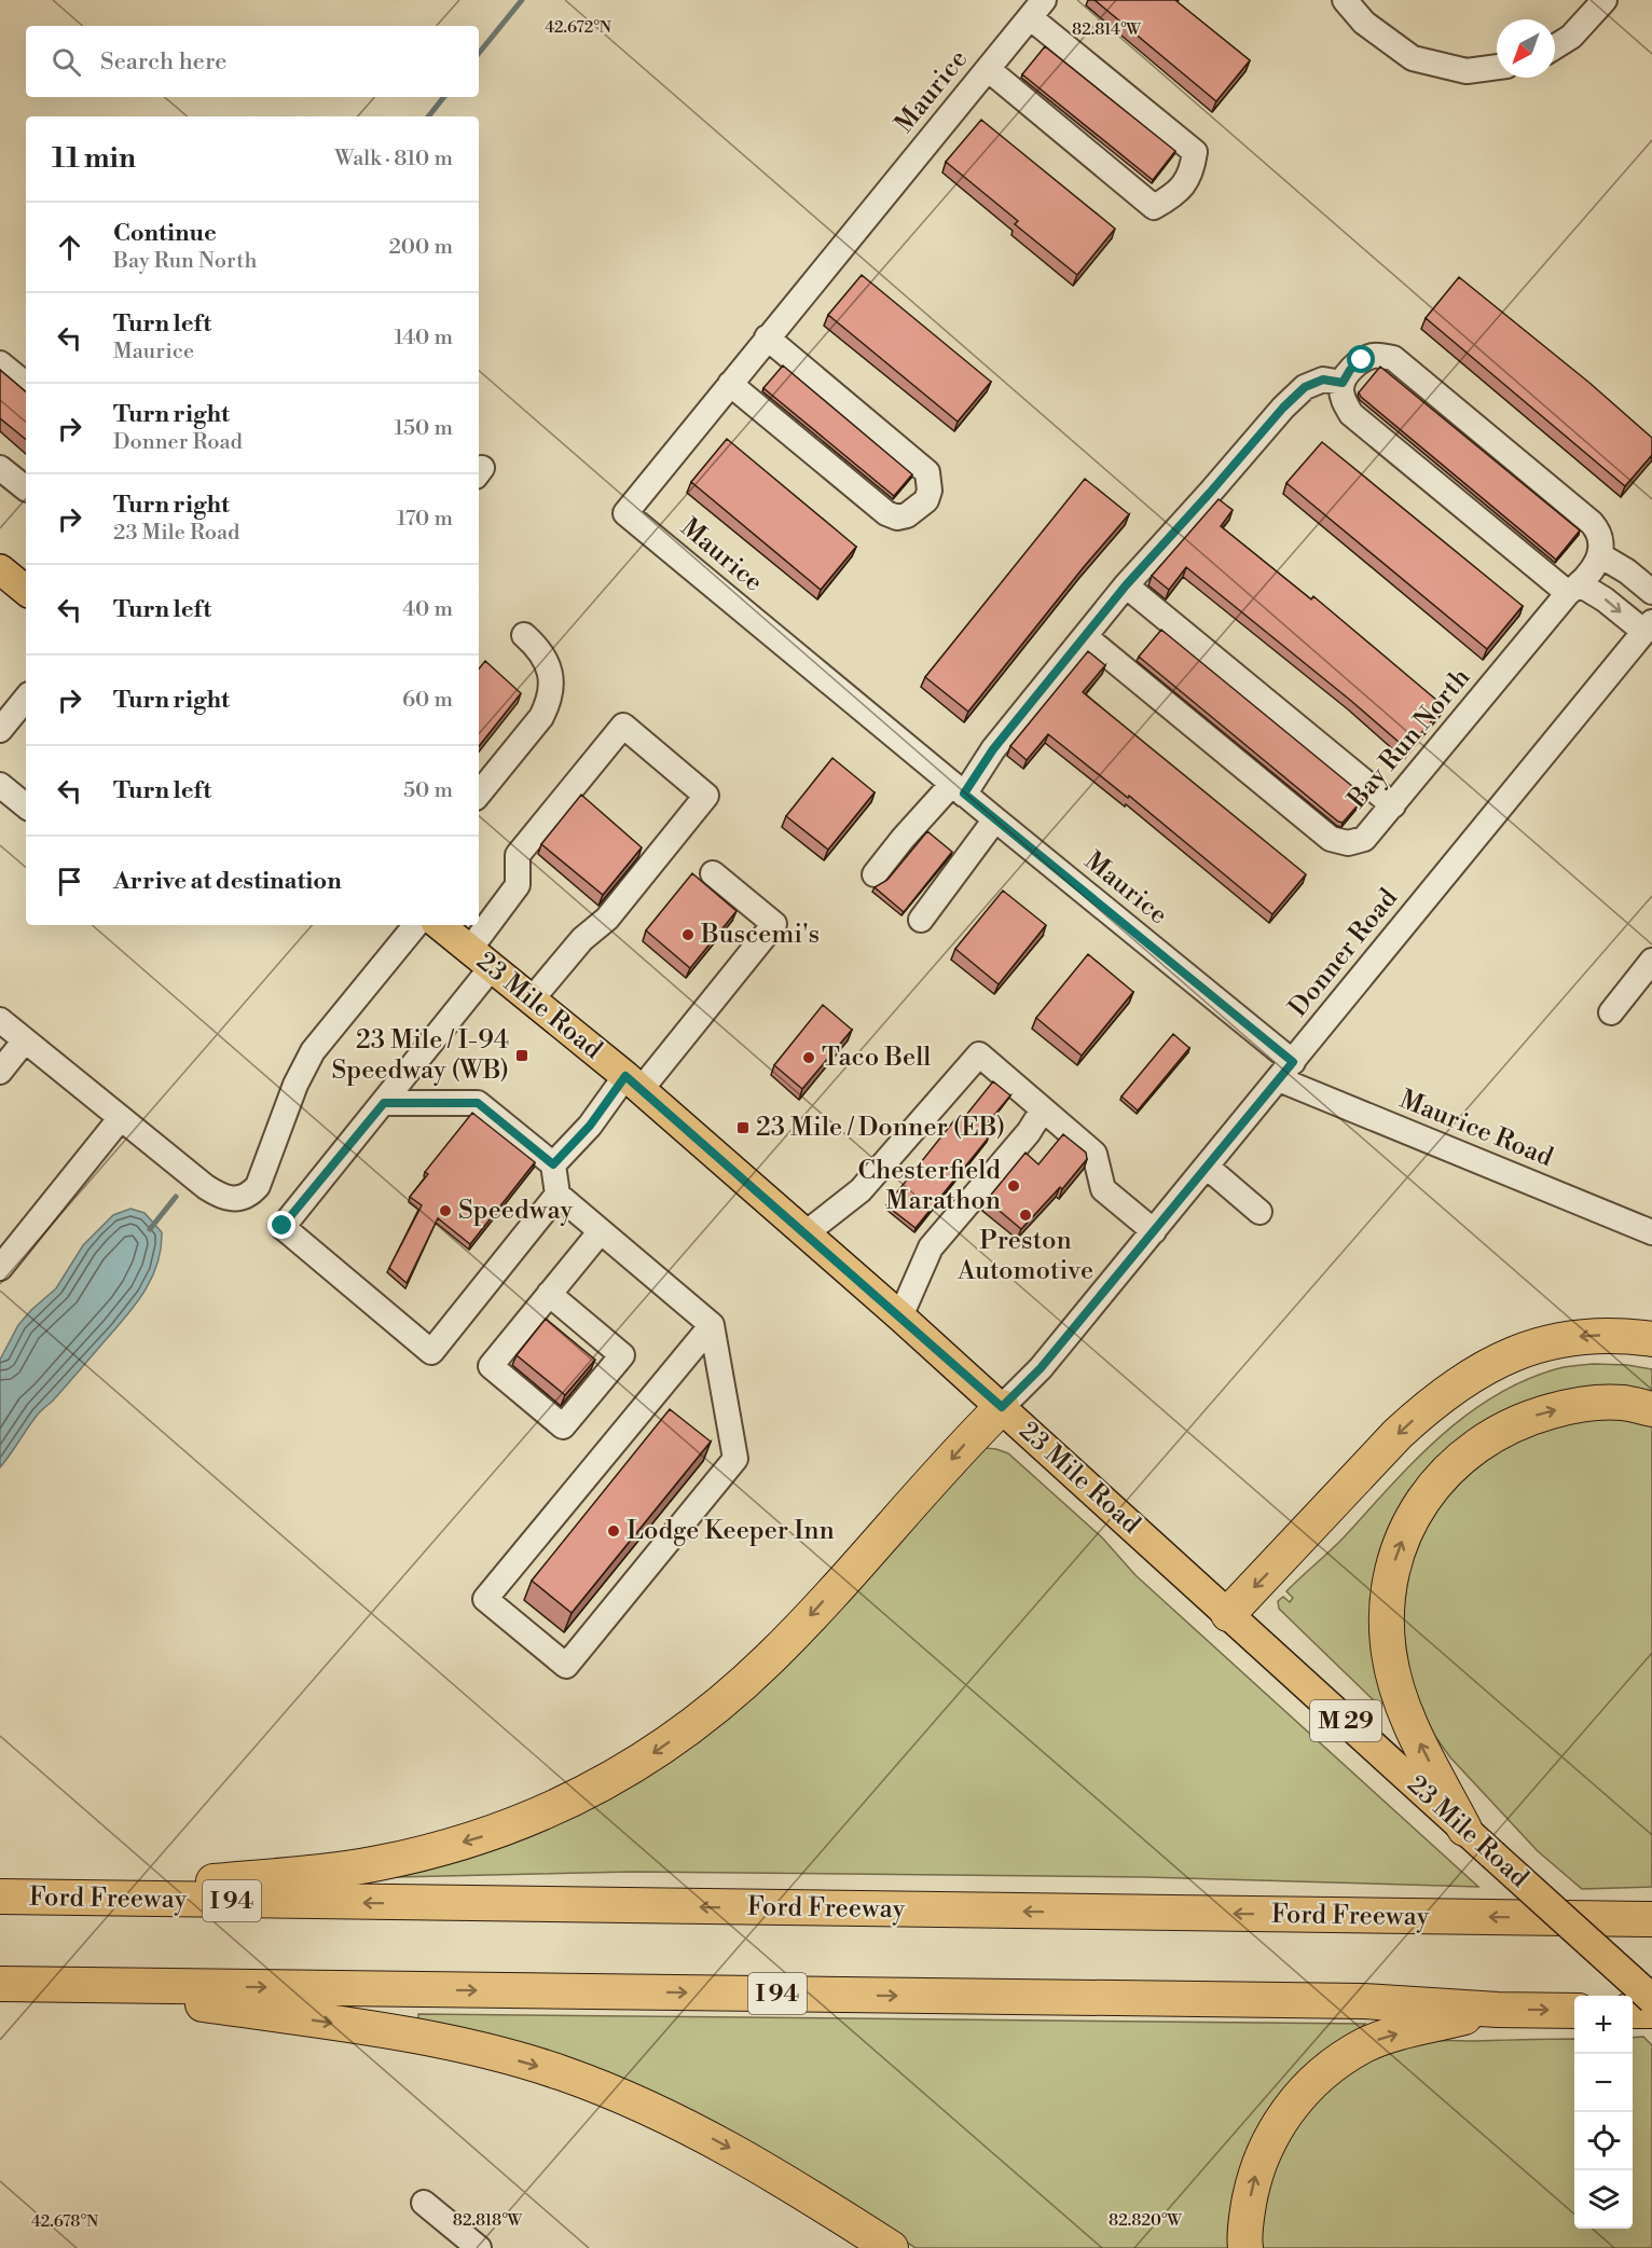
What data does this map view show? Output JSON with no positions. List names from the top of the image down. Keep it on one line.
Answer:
{"streets":{"highway":["Ford Freeway","I 94"],"main road":["23 Mile Road","M 29"],"street":["Maurice","Bay Run North","Donner Road","Maurice Road"]},"crossings":[["Maurice","Donner Road"],["Maurice","Maurice Road"],["Donner Road","23 Mile Road"],["Donner Road","Maurice Road"]],"places":{"other":["Buscemi's","Taco Bell","Chesterfield Marathon","Speedway","Preston Automotive","Lodge Keeper Inn"],"transit":["23 Mile / I-94 Speedway (WB)","23 Mile / Donner (EB)"]},"north":"bottom left","page":{"search":"Search here","heading":["11 min","Walk · 810 m"],"list":[["Continue","Bay Run North","200 m"],["Turn left","Maurice","140 m"],["Turn right","Donner Road","150 m"],["Turn right","23 Mile Road","170 m"],["Turn left","40 m"],["Turn right","60 m"],["Turn left","50 m"],"Arrive at destination"],"map_buttons":["+","−"]},"coordinates":["42.672°N","82.814°W","82.818°W","82.820°W","42.678°N"]}
